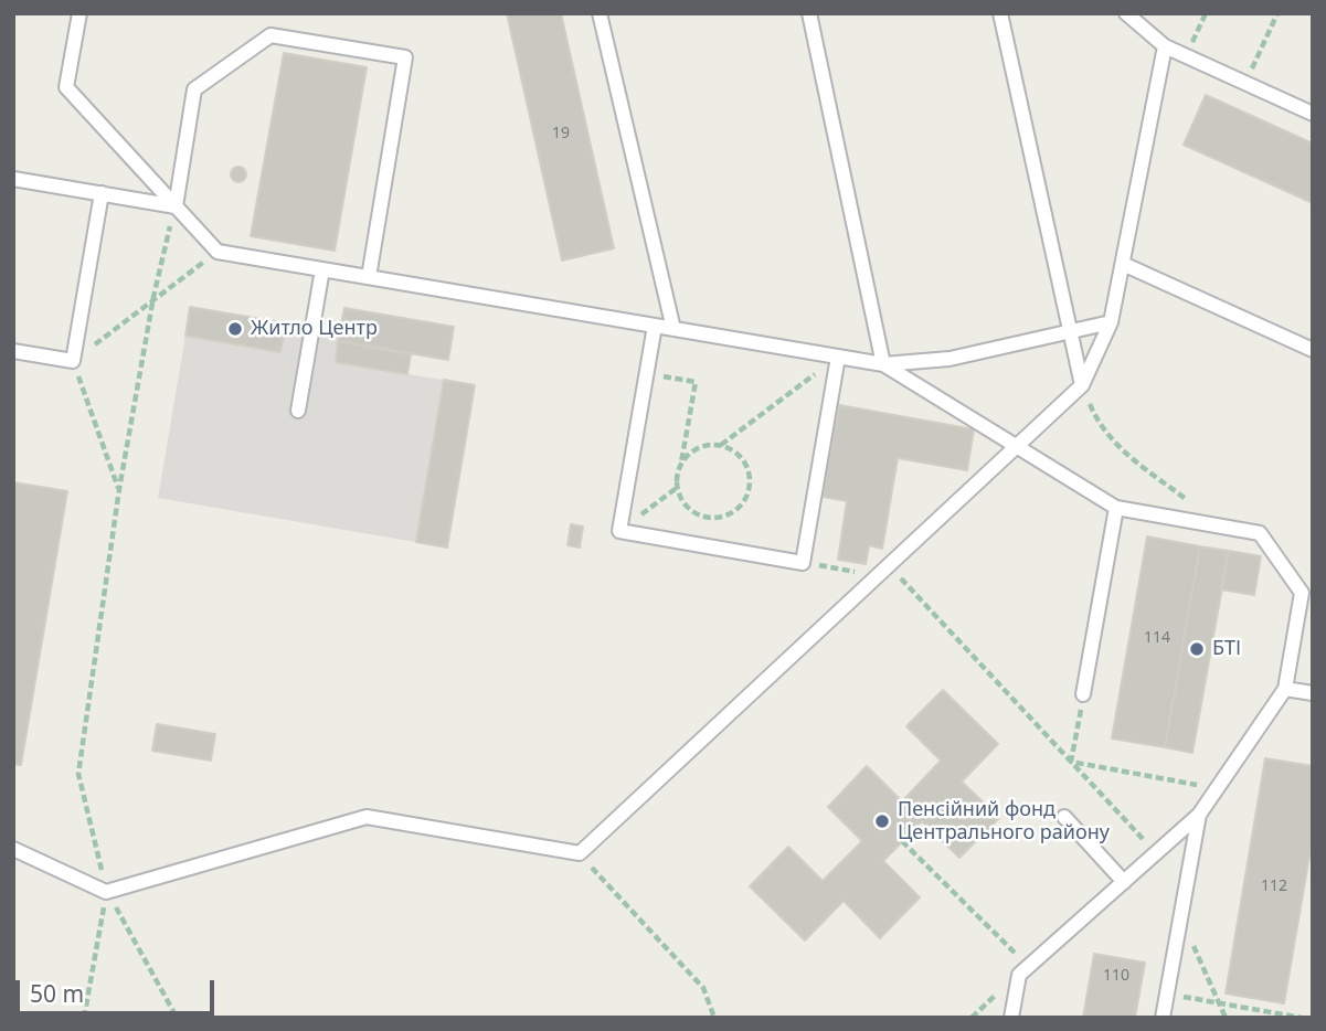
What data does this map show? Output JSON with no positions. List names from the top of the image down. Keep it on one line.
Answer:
{"places":["Житло Центр","БТІ","Пенсійний фонд Центрального району"],"house_numbers":["19","114","112","110"],"scale_bar":"50 m"}
